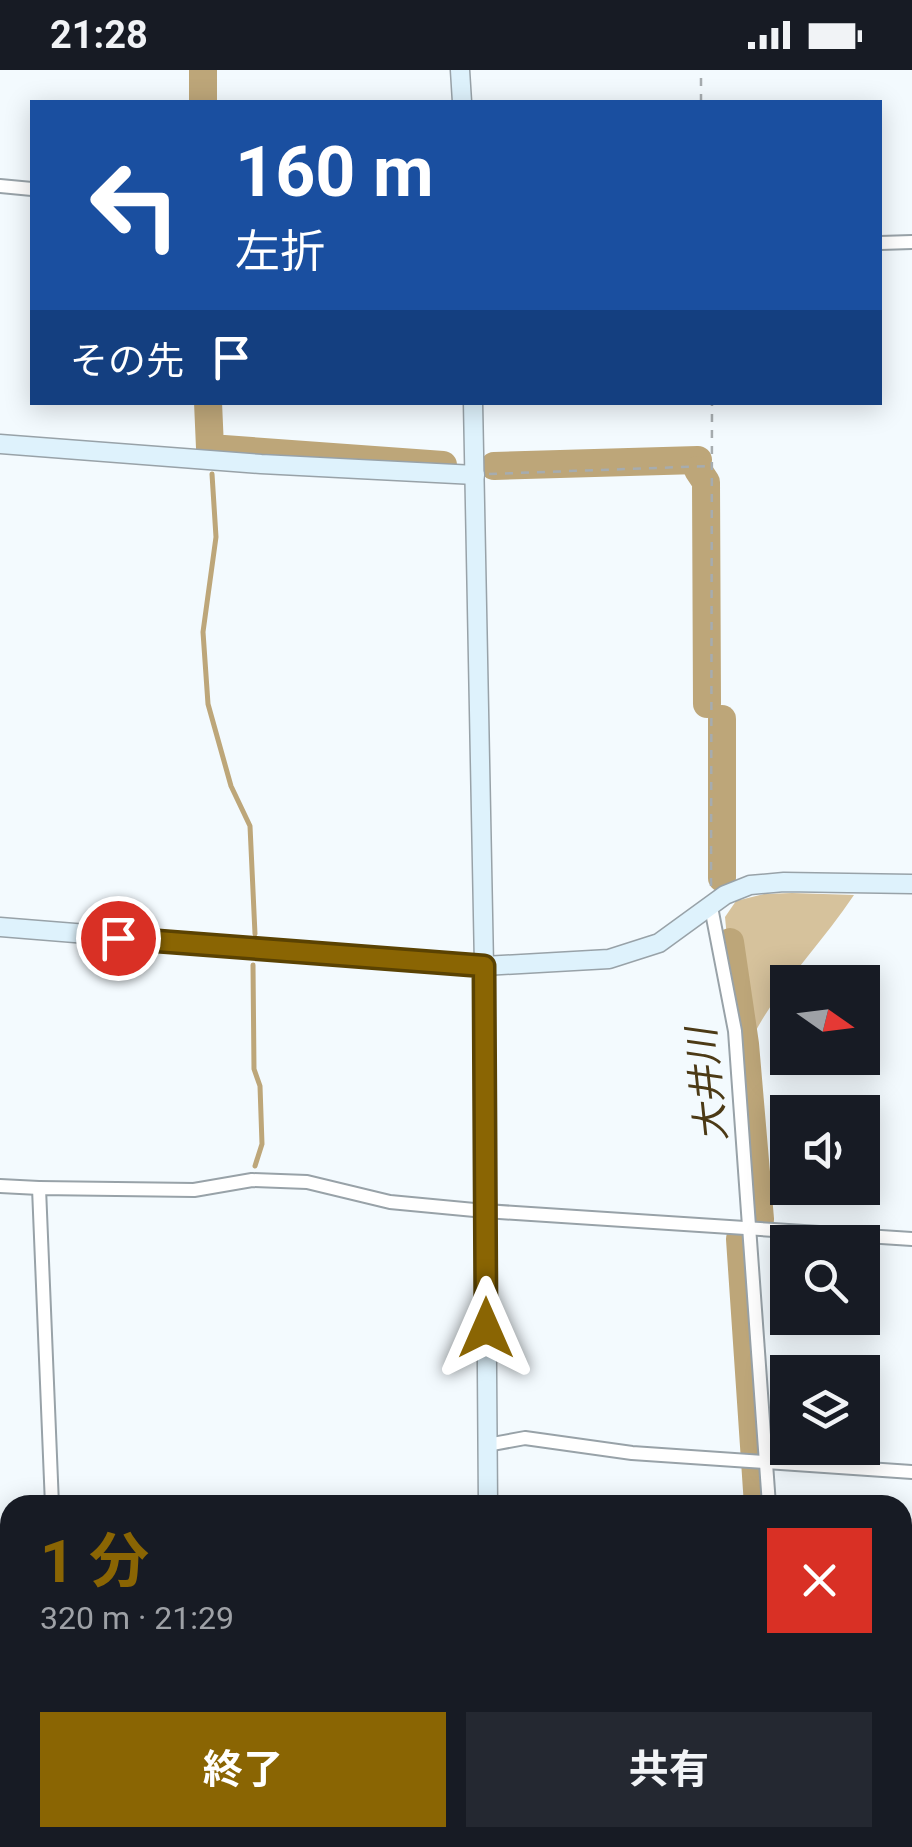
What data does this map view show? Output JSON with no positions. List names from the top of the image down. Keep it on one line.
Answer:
{"water":["大井川"],"north":"right","page":{"status":"21:28","turn":["160 m","左折"],"then":"その先","heading":["1 分","320 m · 21:29"],"buttons":["終了","共有"]}}
